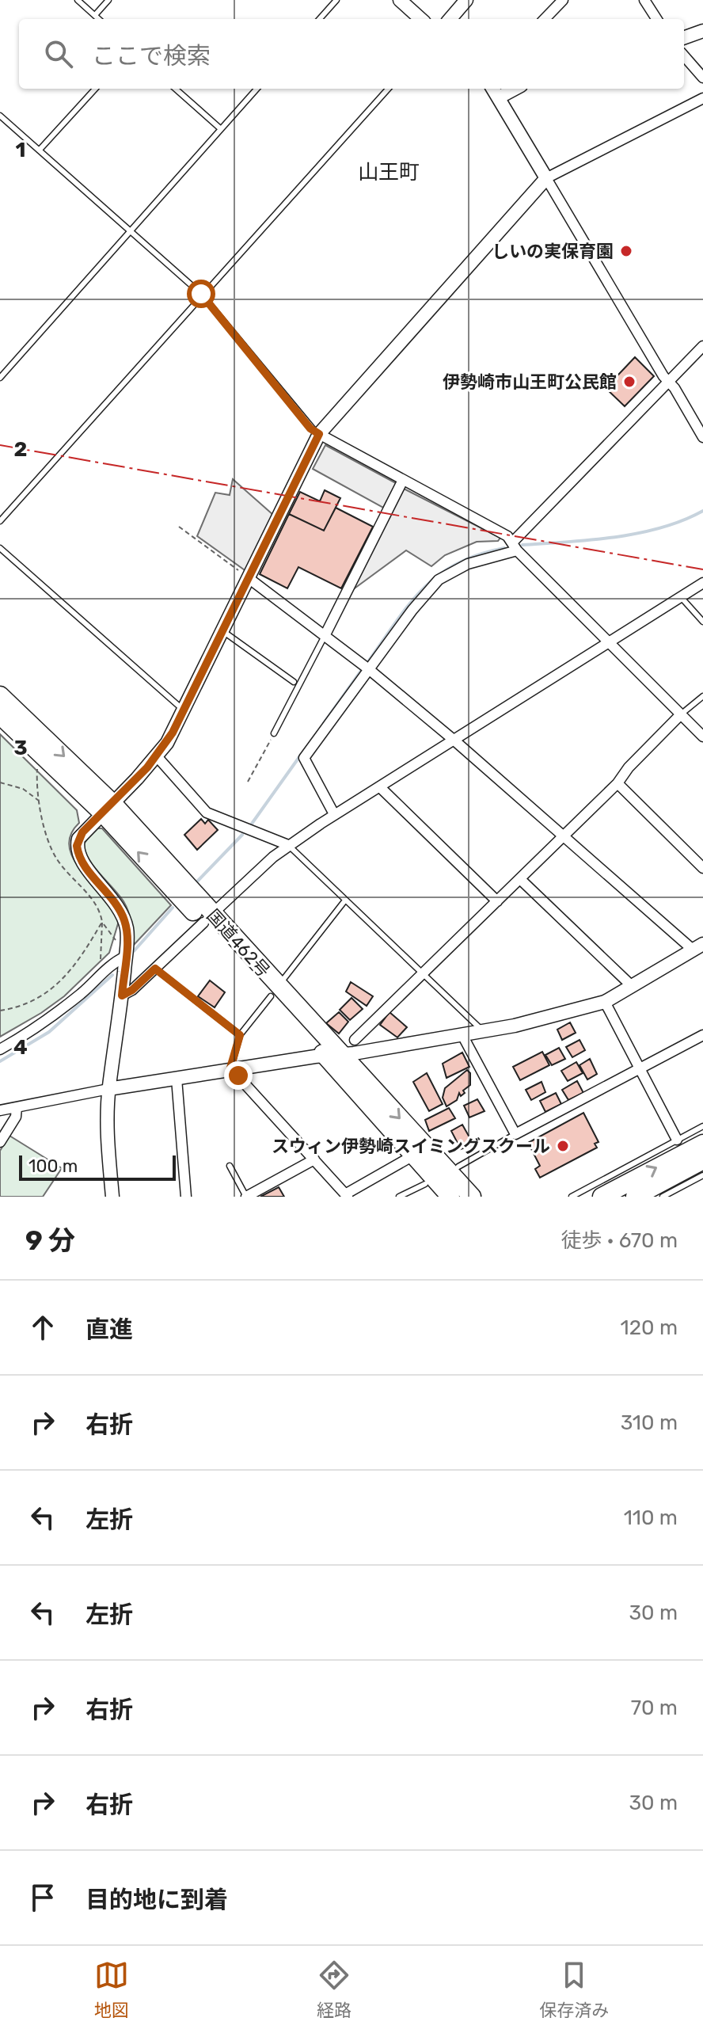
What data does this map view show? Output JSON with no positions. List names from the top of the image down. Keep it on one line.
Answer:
{"streets":{"highway":["国道462号"]},"districts":["山王町"],"places":["しいの実保育園","伊勢崎市山王町公民館","スウィン伊勢崎スイミングスクール"],"scale_bar":"100 m","page":{"search":"ここで検索","scale":"100 m","heading":["9 分","徒歩 · 670 m"],"list":[["直進","120 m"],["右折","310 m"],["左折","110 m"],["左折","30 m"],["右折","70 m"],["右折","30 m"],"目的地に到着"],"nav":["地図","経路","保存済み"]},"grid":{"rows":["1","2","3","4"]}}
